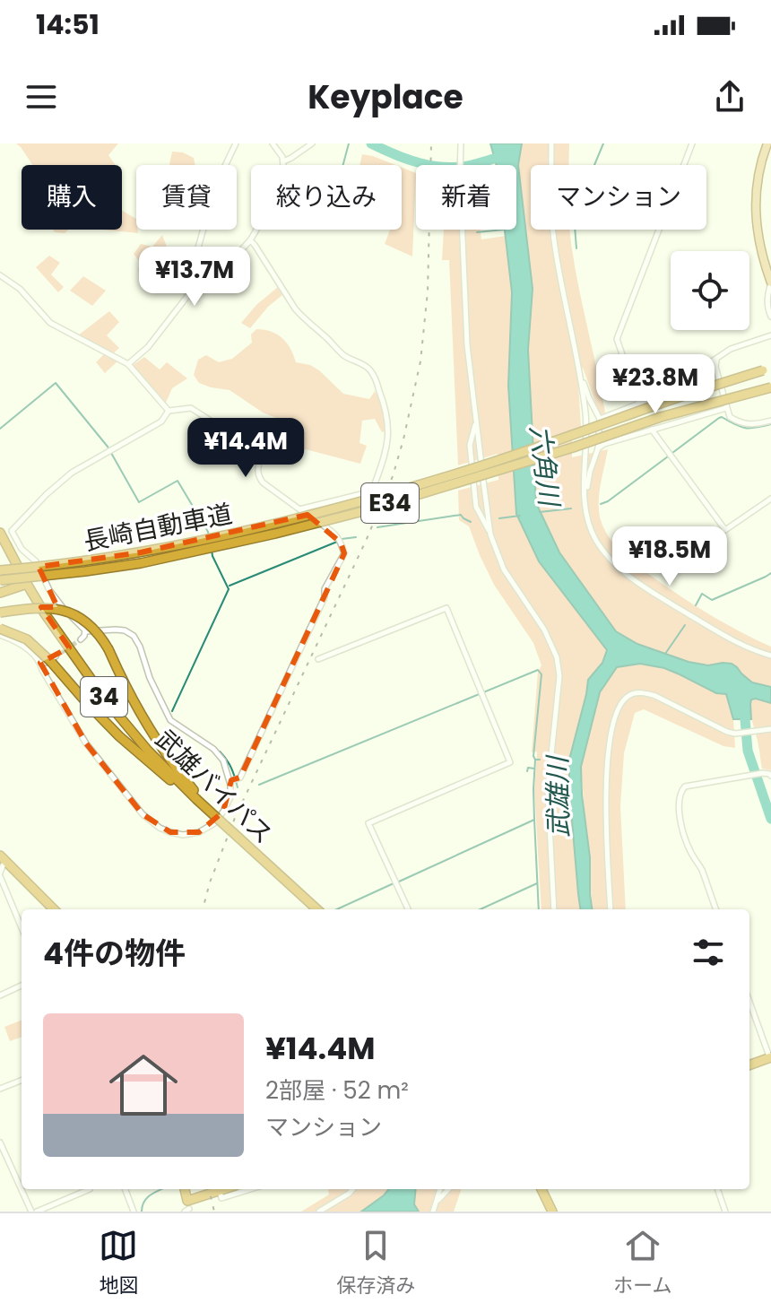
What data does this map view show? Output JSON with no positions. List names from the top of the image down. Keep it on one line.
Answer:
{"streets":{"highway":["E34","長崎自動車道","34","武雄バイパス"]},"water":["六角川","武雄川"],"page":{"status":"14:51","header":"Keyplace","chip":["購入","賃貸","絞り込み","新着","マンション"],"price":["¥13.7M","¥23.8M","¥14.4M","¥18.5M"],"heading":"4件の物件","list":[{"name":"¥14.4M","note":"2部屋 · 52 m² · マンション"}],"tabs":["地図","保存済み","ホーム"]}}
